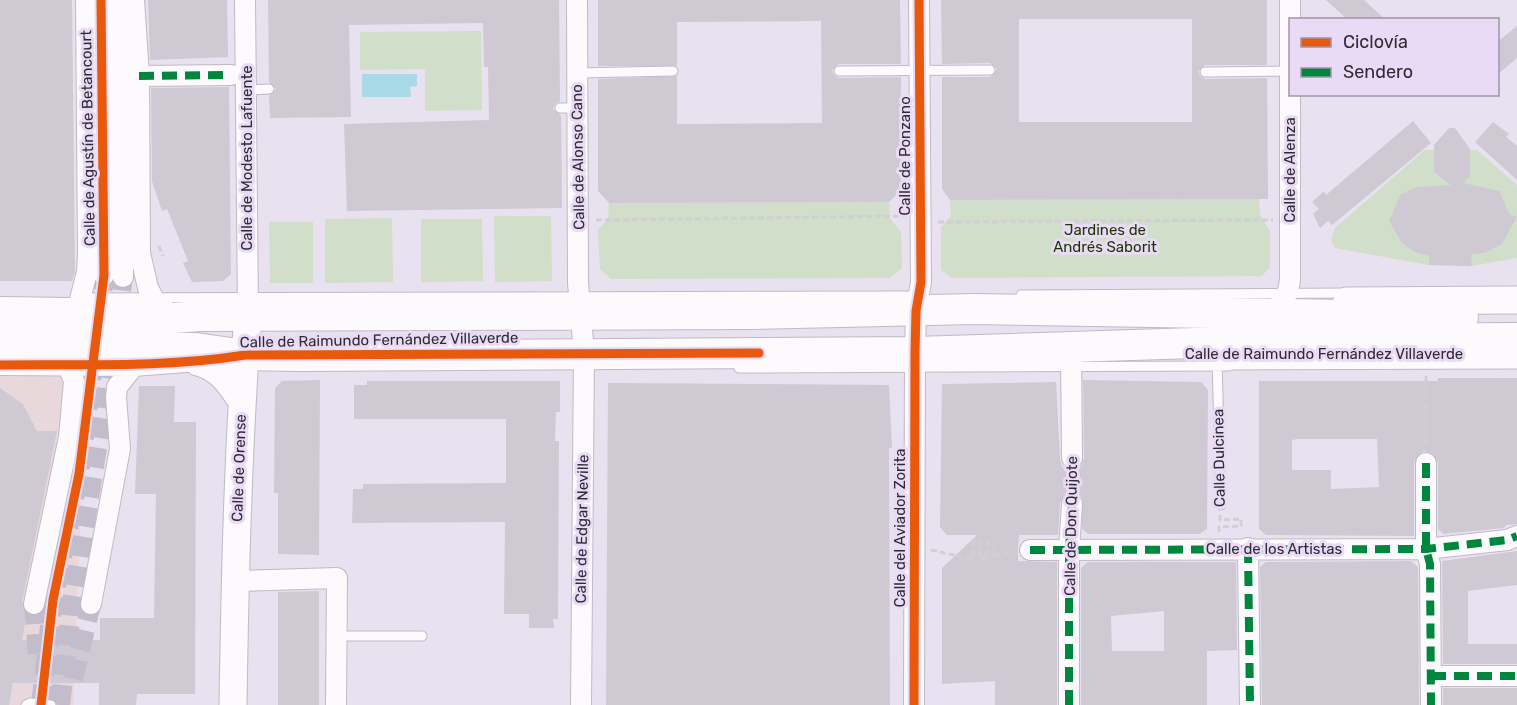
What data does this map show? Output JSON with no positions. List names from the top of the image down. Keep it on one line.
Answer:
{"streets":{"main road":["Calle de Raimundo Fernández Villaverde"],"street":["Calle de Agustín de Betancourt","Calle de Ponzano","Calle de Alonso Cano","Calle de Modesto Lafuente","Calle de Alenza","Calle de Orense","Calle de Don Quijote","Calle del Aviador Zorita","Calle de Edgar Neville","Calle de los Artistas"],"lane":["Calle Dulcinea"]},"crossings":[["Calle de Agustín de Betancourt","Calle de Raimundo Fernández Villaverde"],["Calle de Ponzano","Calle de Raimundo Fernández Villaverde"],["Calle de Alonso Cano","Calle de Raimundo Fernández Villaverde"],["Calle de Modesto Lafuente","Calle de Raimundo Fernández Villaverde"],["Calle de Modesto Lafuente","Calle de Orense"],["Calle de Alenza","Calle de Raimundo Fernández Villaverde"],["Calle de Raimundo Fernández Villaverde","Calle Dulcinea"],["Calle de Raimundo Fernández Villaverde","Calle de Orense"],["Calle de Raimundo Fernández Villaverde","Calle de Don Quijote"],["Calle de Raimundo Fernández Villaverde","Calle del Aviador Zorita"],["Calle de Raimundo Fernández Villaverde","Calle de Edgar Neville"],["Calle Dulcinea","Calle de los Artistas"],["Calle de Don Quijote","Calle de los Artistas"]],"parks":["Jardines de Andrés Saborit"],"legend":["Ciclovía","Sendero"]}
